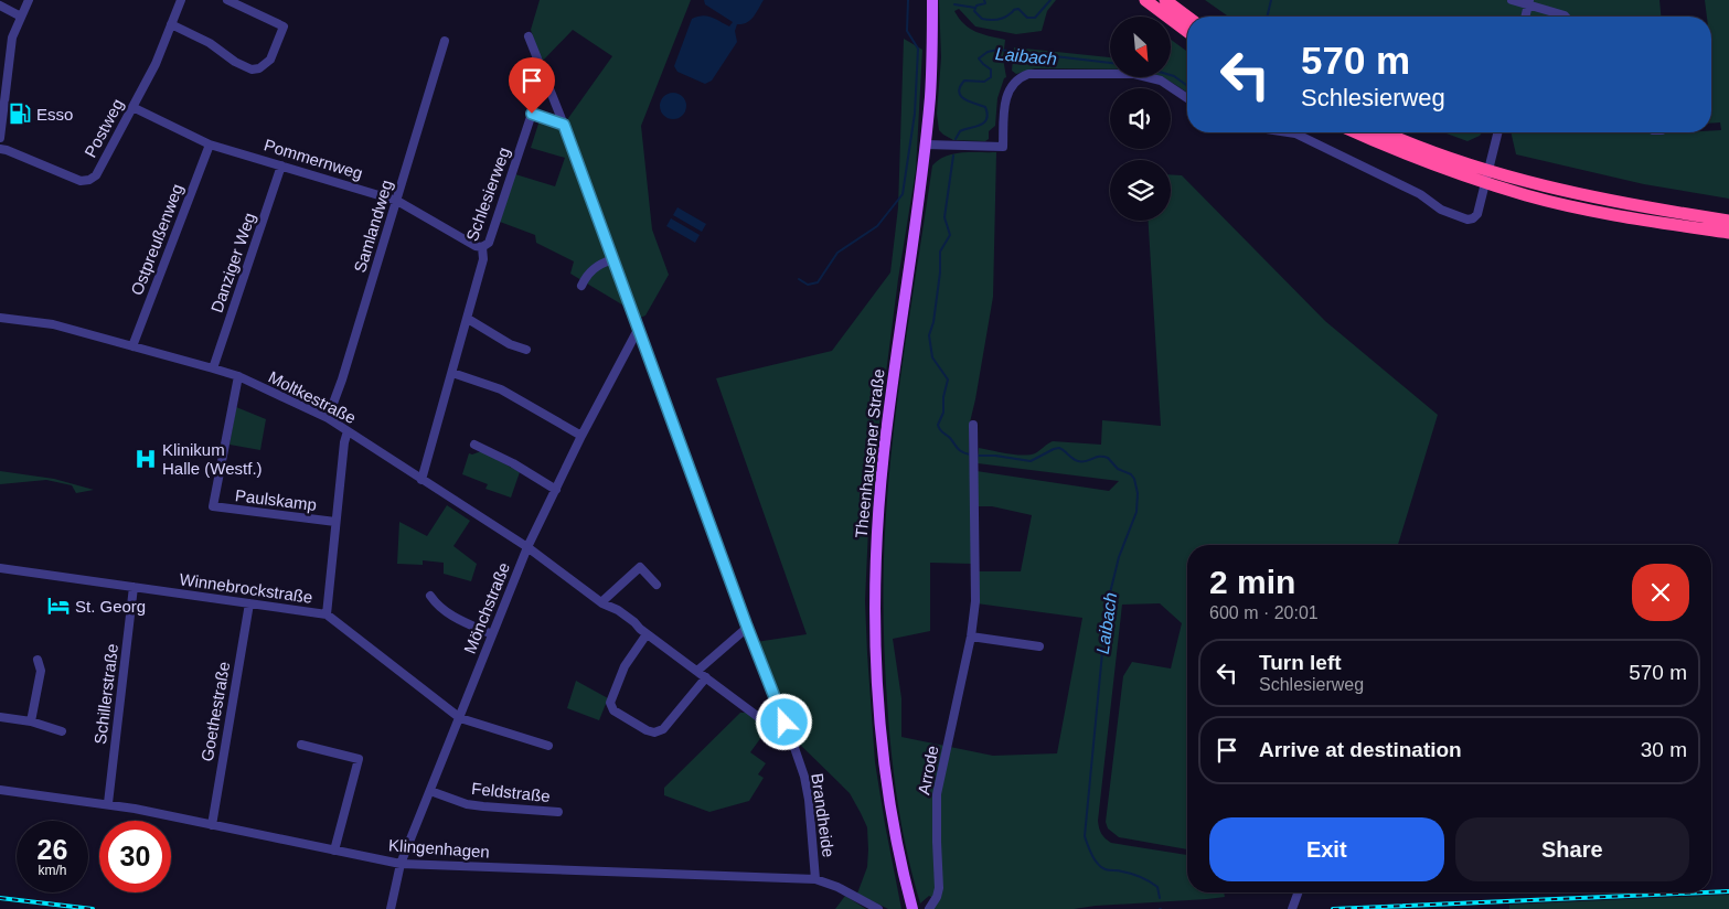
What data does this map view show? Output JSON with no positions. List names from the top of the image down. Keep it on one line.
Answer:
{"streets":{"main road":["Theenhausener Straße"],"street":["Postweg","Pommernweg","Schlesierweg","Samlandweg","Ostpreußenweg","Danziger Weg","Moltkestraße","Paulskamp","Winnebrockstraße","Mönchstraße","Schillerstraße","Goethestraße","Arrode","Feldstraße","Brandheide","Klingenhagen"]},"crossings":[["Postweg","Pommernweg"],["Pommernweg","Schlesierweg"],["Pommernweg","Samlandweg"],["Pommernweg","Ostpreußenweg"],["Pommernweg","Danziger Weg"],["Schlesierweg","Moltkestraße"],["Schlesierweg","Brandheide"],["Samlandweg","Moltkestraße"],["Ostpreußenweg","Moltkestraße"],["Danziger Weg","Moltkestraße"],["Moltkestraße","Paulskamp"],["Moltkestraße","Mönchstraße"],["Winnebrockstraße","Mönchstraße"],["Winnebrockstraße","Schillerstraße"],["Winnebrockstraße","Goethestraße"],["Mönchstraße","Feldstraße"],["Mönchstraße","Brandheide"],["Mönchstraße","Klingenhagen"],["Schillerstraße","Klingenhagen"],["Goethestraße","Klingenhagen"],["Brandheide","Klingenhagen"]],"water":["Laibach"],"places":{"fuel station":["Esso"],"hospital":["Klinikum Halle (Westf.)"],"hotel":["St. Georg"]},"north":"bottom right","page":{"turn":["570 m","Schlesierweg"],"heading":["2 min","600 m · 20:01"],"list":[{"name":"Turn left","note":"Schlesierweg","value":"570 m"},{"name":"Arrive at destination","value":"30 m"}],"buttons":["Exit","Share"],"speed":"26 km/h","limit":"30"}}
